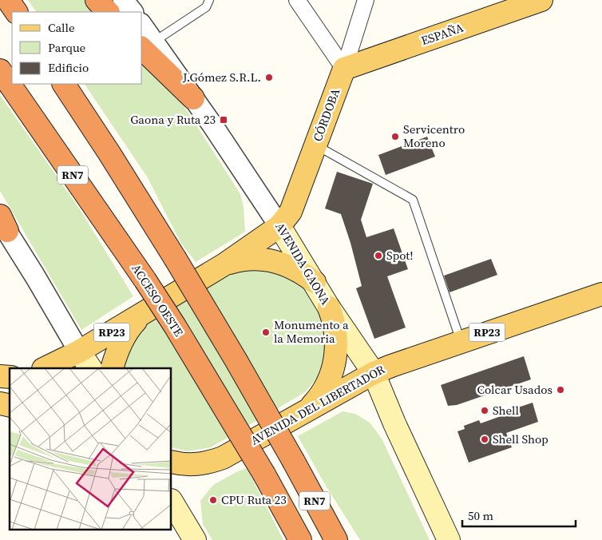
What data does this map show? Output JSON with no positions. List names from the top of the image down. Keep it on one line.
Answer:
{"streets":{"highway":["RN7","ACCESO OESTE"],"main road":["ESPAÑA","CÓRDOBA","AVENIDA GAONA","RP23","AVENIDA DEL LIBERTADOR"]},"crossings":[["ESPAÑA","CÓRDOBA"],["CÓRDOBA","AVENIDA GAONA"],["CÓRDOBA","RP23"],["AVENIDA GAONA","RP23"],["AVENIDA GAONA","AVENIDA DEL LIBERTADOR"]],"places":{"other":["J.Gómez S.R.L.","Servicentro Moreno","Spot!","Monumento a la Memoria","Colcar Usados","Shell","Shell Shop","CPU Ruta 23"],"transit":["Gaona y Ruta 23"]},"legend":["Calle","Parque","Edificio"],"scale_bar":"50 m"}
